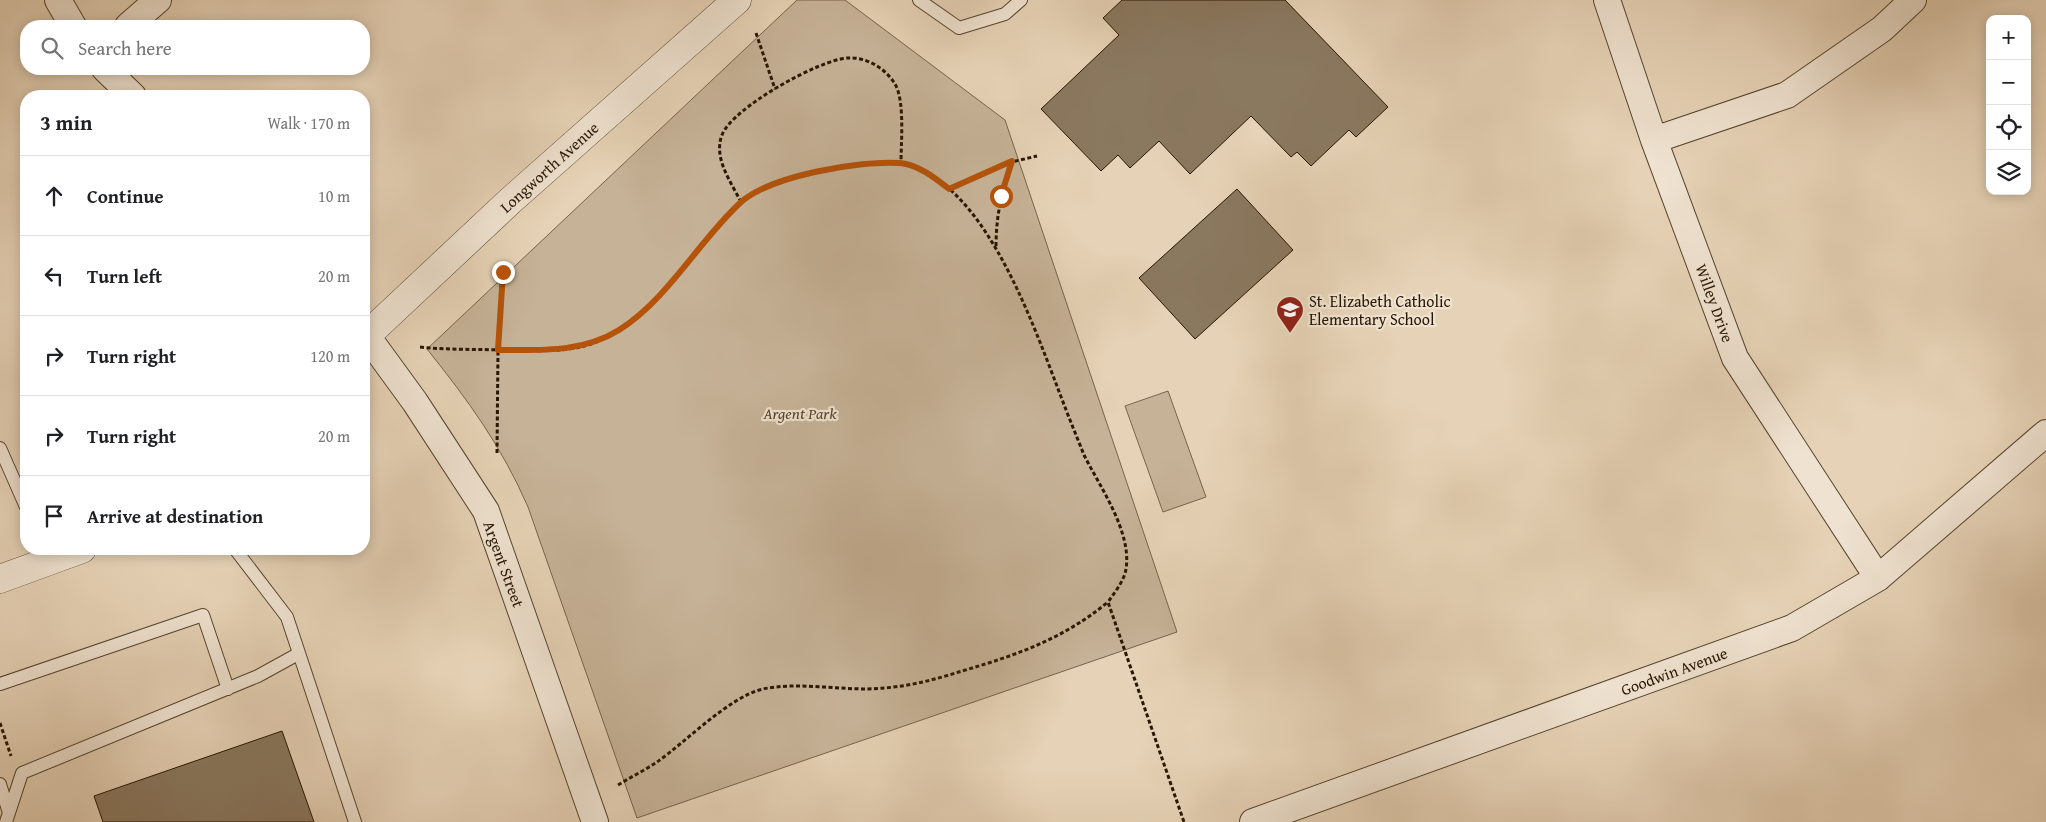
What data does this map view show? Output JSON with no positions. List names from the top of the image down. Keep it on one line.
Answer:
{"streets":{"street":["Longworth Avenue","Willey Drive","Argent Street","Goodwin Avenue"]},"crossings":[["Willey Drive","Goodwin Avenue"]],"parks":["Argent Park"],"places":{"school or university":["St. Elizabeth Catholic Elementary School"]},"page":{"map_buttons":["+","−"],"search":"Search here","heading":["3 min","Walk · 170 m"],"list":[["Continue","10 m"],["Turn left","20 m"],["Turn right","120 m"],["Turn right","20 m"],"Arrive at destination"]}}
